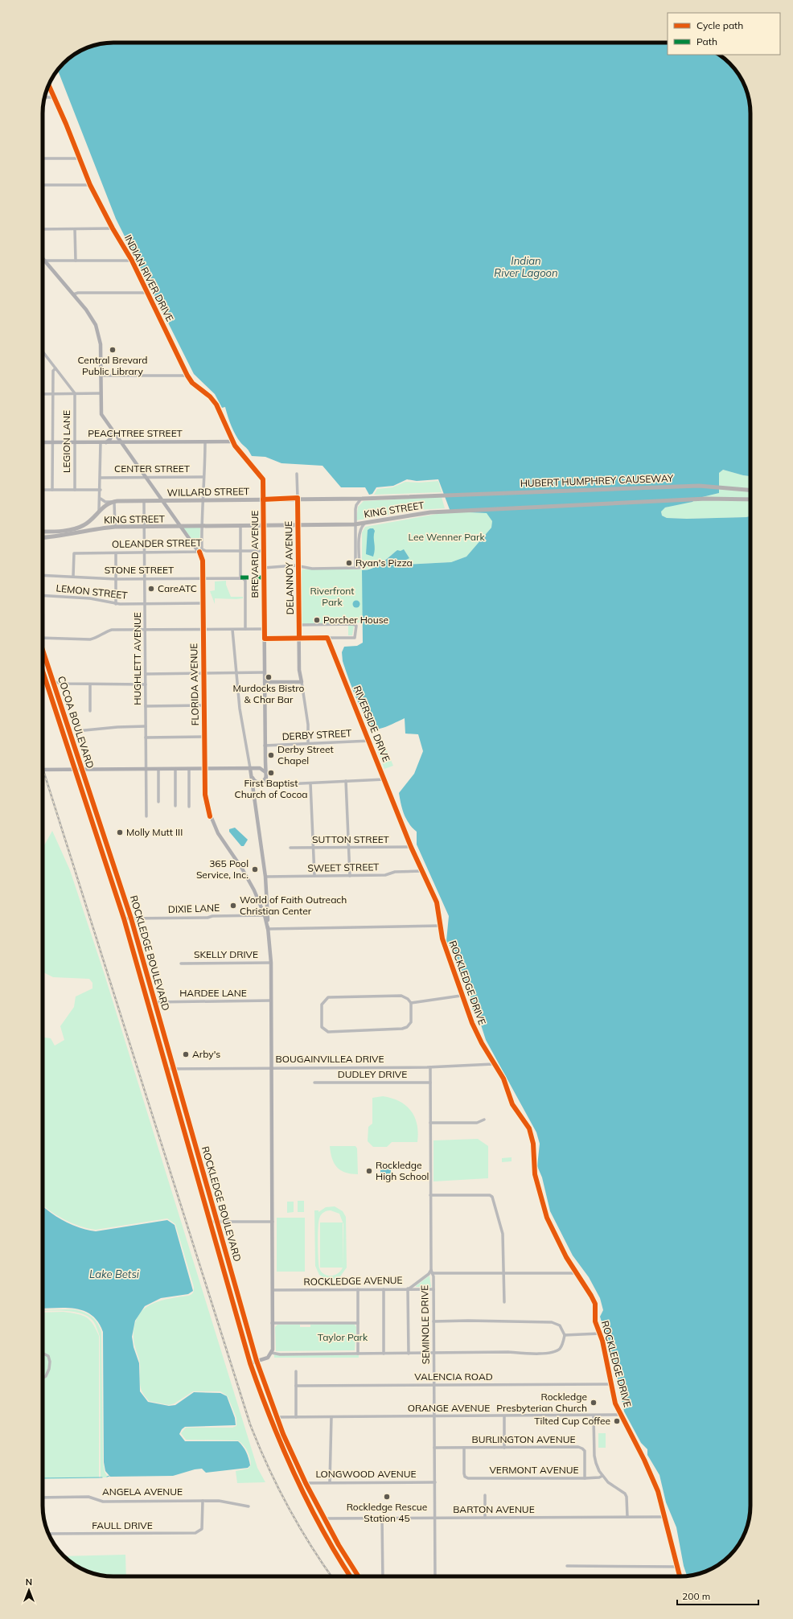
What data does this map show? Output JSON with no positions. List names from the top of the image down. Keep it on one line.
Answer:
{"streets":{"main road":["HUBERT HUMPHREY CAUSEWAY","WILLARD STREET","KING STREET","COCOA BOULEVARD","ROCKLEDGE BOULEVARD"],"street":["INDIAN RIVER DRIVE","PEACHTREE STREET","LEGION LANE","CENTER STREET","OLEANDER STREET","BREVARD AVENUE","DELANNOY AVENUE","STONE STREET","LEMON STREET","HUGHLETT AVENUE","FLORIDA AVENUE","RIVERSIDE DRIVE","DERBY STREET","SUTTON STREET","SWEET STREET","DIXIE LANE","SKELLY DRIVE","ROCKLEDGE DRIVE","HARDEE LANE","BOUGAINVILLEA DRIVE","DUDLEY DRIVE","ROCKLEDGE AVENUE","SEMINOLE DRIVE","VALENCIA ROAD","ORANGE AVENUE","BURLINGTON AVENUE","VERMONT AVENUE","LONGWOOD AVENUE","ANGELA AVENUE","BARTON AVENUE","FAULL DRIVE"]},"crossings":[["INDIAN RIVER DRIVE","PEACHTREE STREET"],["INDIAN RIVER DRIVE","BREVARD AVENUE"],["PEACHTREE STREET","LEGION LANE"],["PEACHTREE STREET","FLORIDA AVENUE"],["CENTER STREET","FLORIDA AVENUE"],["HUBERT HUMPHREY CAUSEWAY","WILLARD STREET"],["WILLARD STREET","BREVARD AVENUE"],["WILLARD STREET","DELANNOY AVENUE"],["WILLARD STREET","HUGHLETT AVENUE"],["WILLARD STREET","FLORIDA AVENUE"],["KING STREET","BREVARD AVENUE"],["KING STREET","DELANNOY AVENUE"],["KING STREET","HUGHLETT AVENUE"],["KING STREET","FLORIDA AVENUE"],["OLEANDER STREET","BREVARD AVENUE"],["OLEANDER STREET","STONE STREET"],["OLEANDER STREET","HUGHLETT AVENUE"],["OLEANDER STREET","FLORIDA AVENUE"],["BREVARD AVENUE","DERBY STREET"],["DELANNOY AVENUE","DERBY STREET"],["STONE STREET","HUGHLETT AVENUE"],["STONE STREET","FLORIDA AVENUE"],["LEMON STREET","HUGHLETT AVENUE"],["LEMON STREET","FLORIDA AVENUE"],["FLORIDA AVENUE","DIXIE LANE"],["COCOA BOULEVARD","ROCKLEDGE BOULEVARD"],["RIVERSIDE DRIVE","DERBY STREET"],["RIVERSIDE DRIVE","ROCKLEDGE DRIVE"],["SUTTON STREET","ROCKLEDGE DRIVE"],["SWEET STREET","ROCKLEDGE DRIVE"],["DIXIE LANE","ROCKLEDGE BOULEVARD"],["ROCKLEDGE BOULEVARD","HARDEE LANE"],["ROCKLEDGE BOULEVARD","BOUGAINVILLEA DRIVE"],["ROCKLEDGE BOULEVARD","ORANGE AVENUE"],["ROCKLEDGE BOULEVARD","LONGWOOD AVENUE"],["ROCKLEDGE BOULEVARD","BARTON AVENUE"],["ROCKLEDGE DRIVE","BOUGAINVILLEA DRIVE"],["ROCKLEDGE DRIVE","VALENCIA ROAD"],["ROCKLEDGE DRIVE","ORANGE AVENUE"],["ROCKLEDGE DRIVE","BARTON AVENUE"],["BOUGAINVILLEA DRIVE","SEMINOLE DRIVE"],["DUDLEY DRIVE","SEMINOLE DRIVE"],["ROCKLEDGE AVENUE","SEMINOLE DRIVE"],["SEMINOLE DRIVE","VALENCIA ROAD"],["SEMINOLE DRIVE","ORANGE AVENUE"],["SEMINOLE DRIVE","BURLINGTON AVENUE"],["SEMINOLE DRIVE","LONGWOOD AVENUE"],["SEMINOLE DRIVE","BARTON AVENUE"],["BURLINGTON AVENUE","VERMONT AVENUE"],["ANGELA AVENUE","FAULL DRIVE"]],"water":["Indian River Lagoon","Lake Betsi"],"parks":["Lee Wenner Park","Riverfront Park","Taylor Park"],"places":["Central Brevard Public Library","Ryan's Pizza","CareATC","Porcher House","Murdocks Bistro & Char Bar","Derby Street Chapel","First Baptist Church of Cocoa","Molly Mutt III","365 Pool Service, Inc.","World of Faith Outreach Christian Center","Arby's","Rockledge High School","Rockledge Presbyterian Church","Tilted Cup Coffee","Rockledge Rescue Station 45"],"legend":["Cycle path","Path"],"scale_bar":"200 m","north":"top"}
